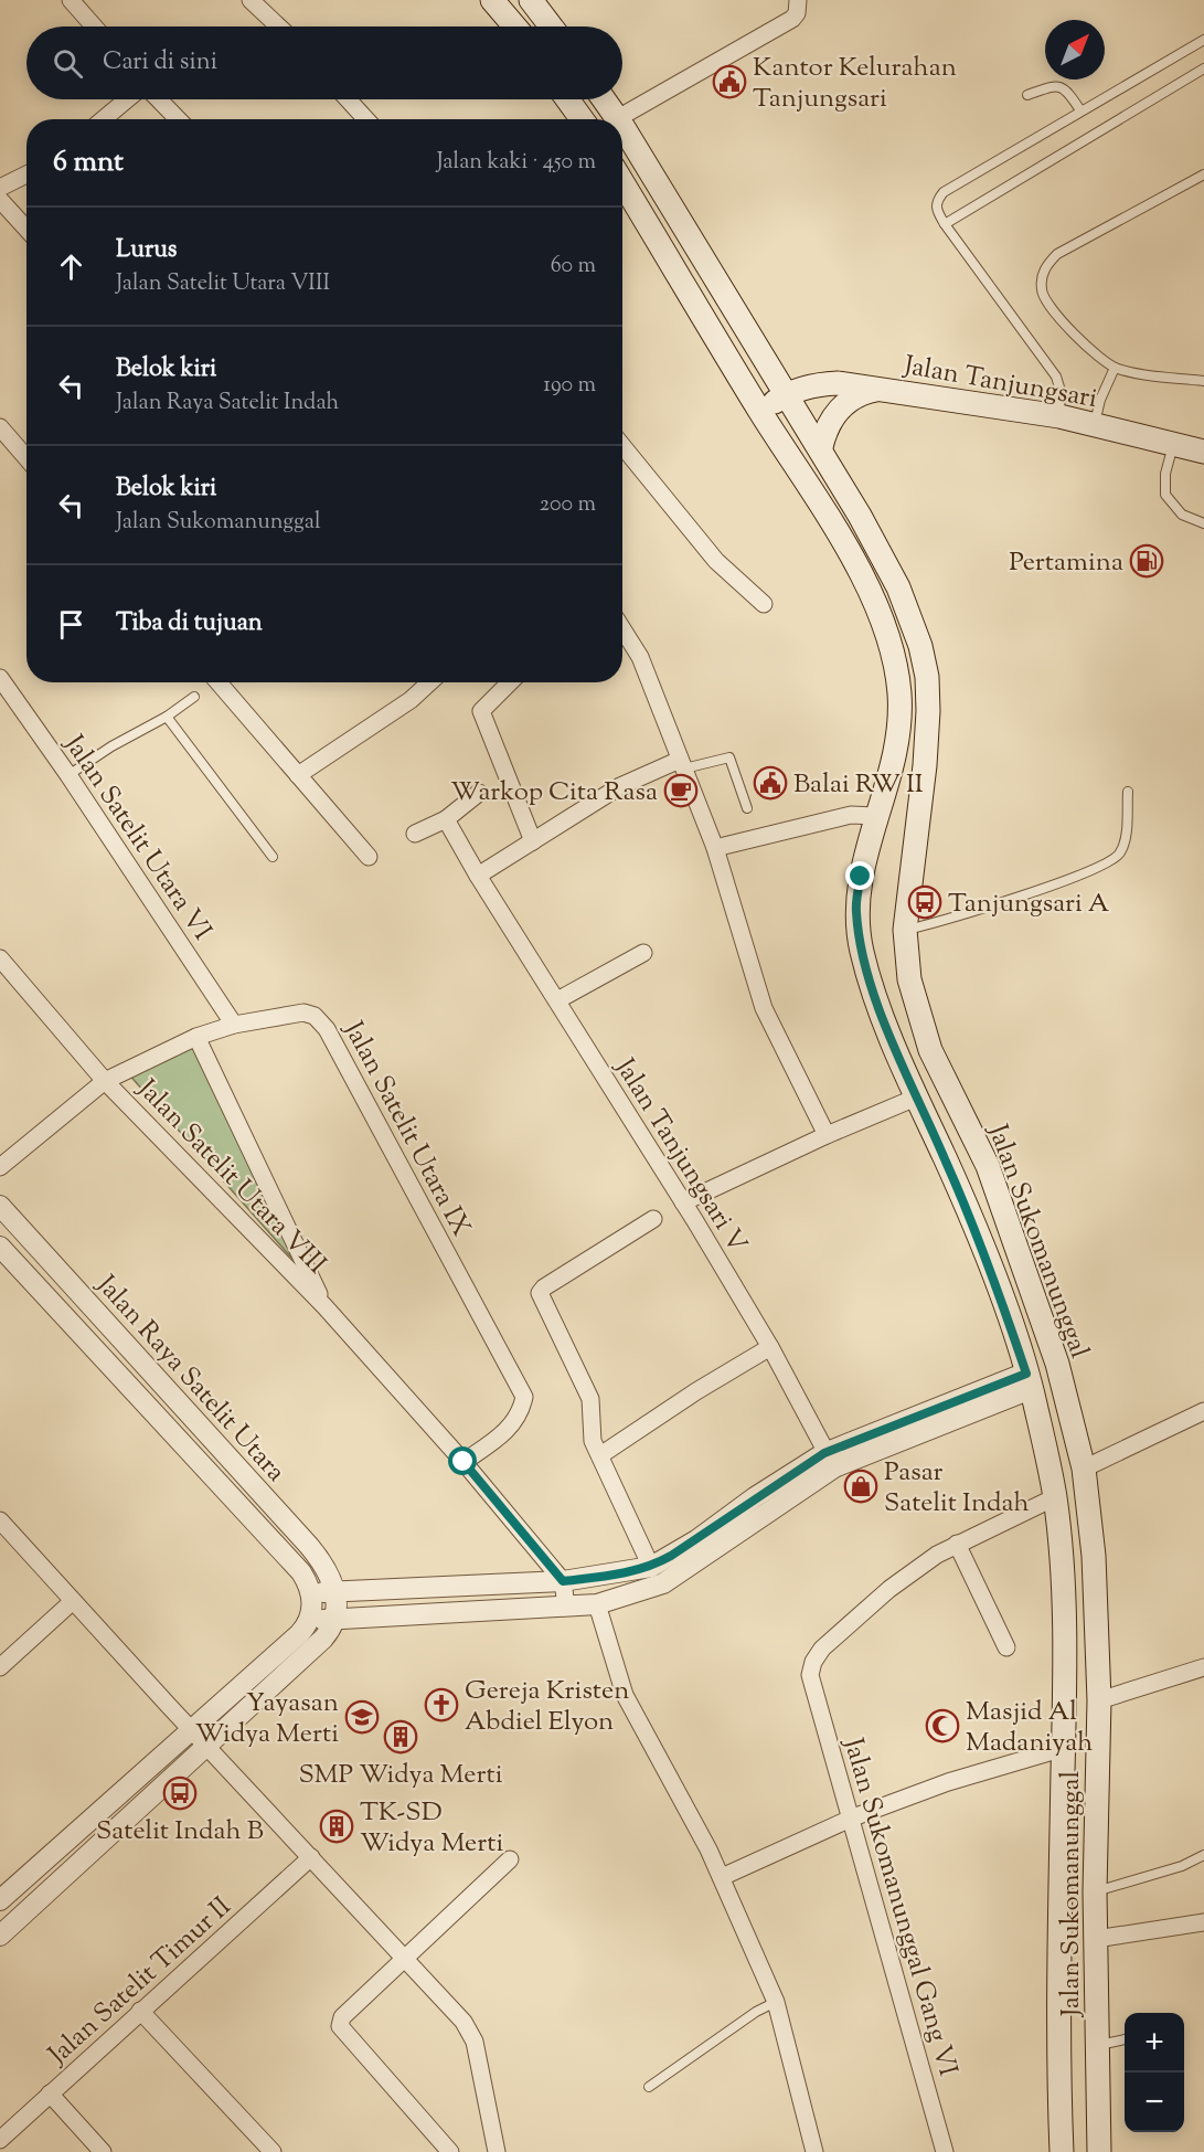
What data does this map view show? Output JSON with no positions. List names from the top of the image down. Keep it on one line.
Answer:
{"streets":{"main road":["Jalan Tanjungsari","Jalan Sukomanunggal"],"street":["Jalan Satelit Utara VI","Jalan Satelit Utara IX","Jalan Tanjungsari V","Jalan Satelit Utara VIII","Jalan Raya Satelit Utara","Jalan Sukomanunggal Gang VI","Jalan Satelit Timur II"]},"crossings":[["Jalan Tanjungsari","Jalan Sukomanunggal"],["Jalan Satelit Utara VI","Jalan Satelit Utara IX"],["Jalan Satelit Utara IX","Jalan Satelit Utara VIII"]],"places":{"public building":["Kantor Kelurahan Tanjungsari","Balai RW II"],"fuel station":["Pertamina"],"cafe":["Warkop Cita Rasa"],"bus stop":["Tanjungsari A","Satelit Indah B"],"shop":["Pasar Satelit Indah"],"church":["Gereja Kristen Abdiel Elyon"],"school or university":["Yayasan Widya Merti"],"mosque":["Masjid Al Madaniyah"],"building":["SMP Widya Merti","TK-SD Widya Merti"]},"north":"top right","page":{"search":"Cari di sini","heading":["6 mnt","Jalan kaki · 450 m"],"list":[["Lurus","Jalan Satelit Utara VIII","60 m"],["Belok kiri","Jalan Raya Satelit Indah","190 m"],["Belok kiri","Jalan Sukomanunggal","200 m"],"Tiba di tujuan"],"map_buttons":["+","−"]}}
